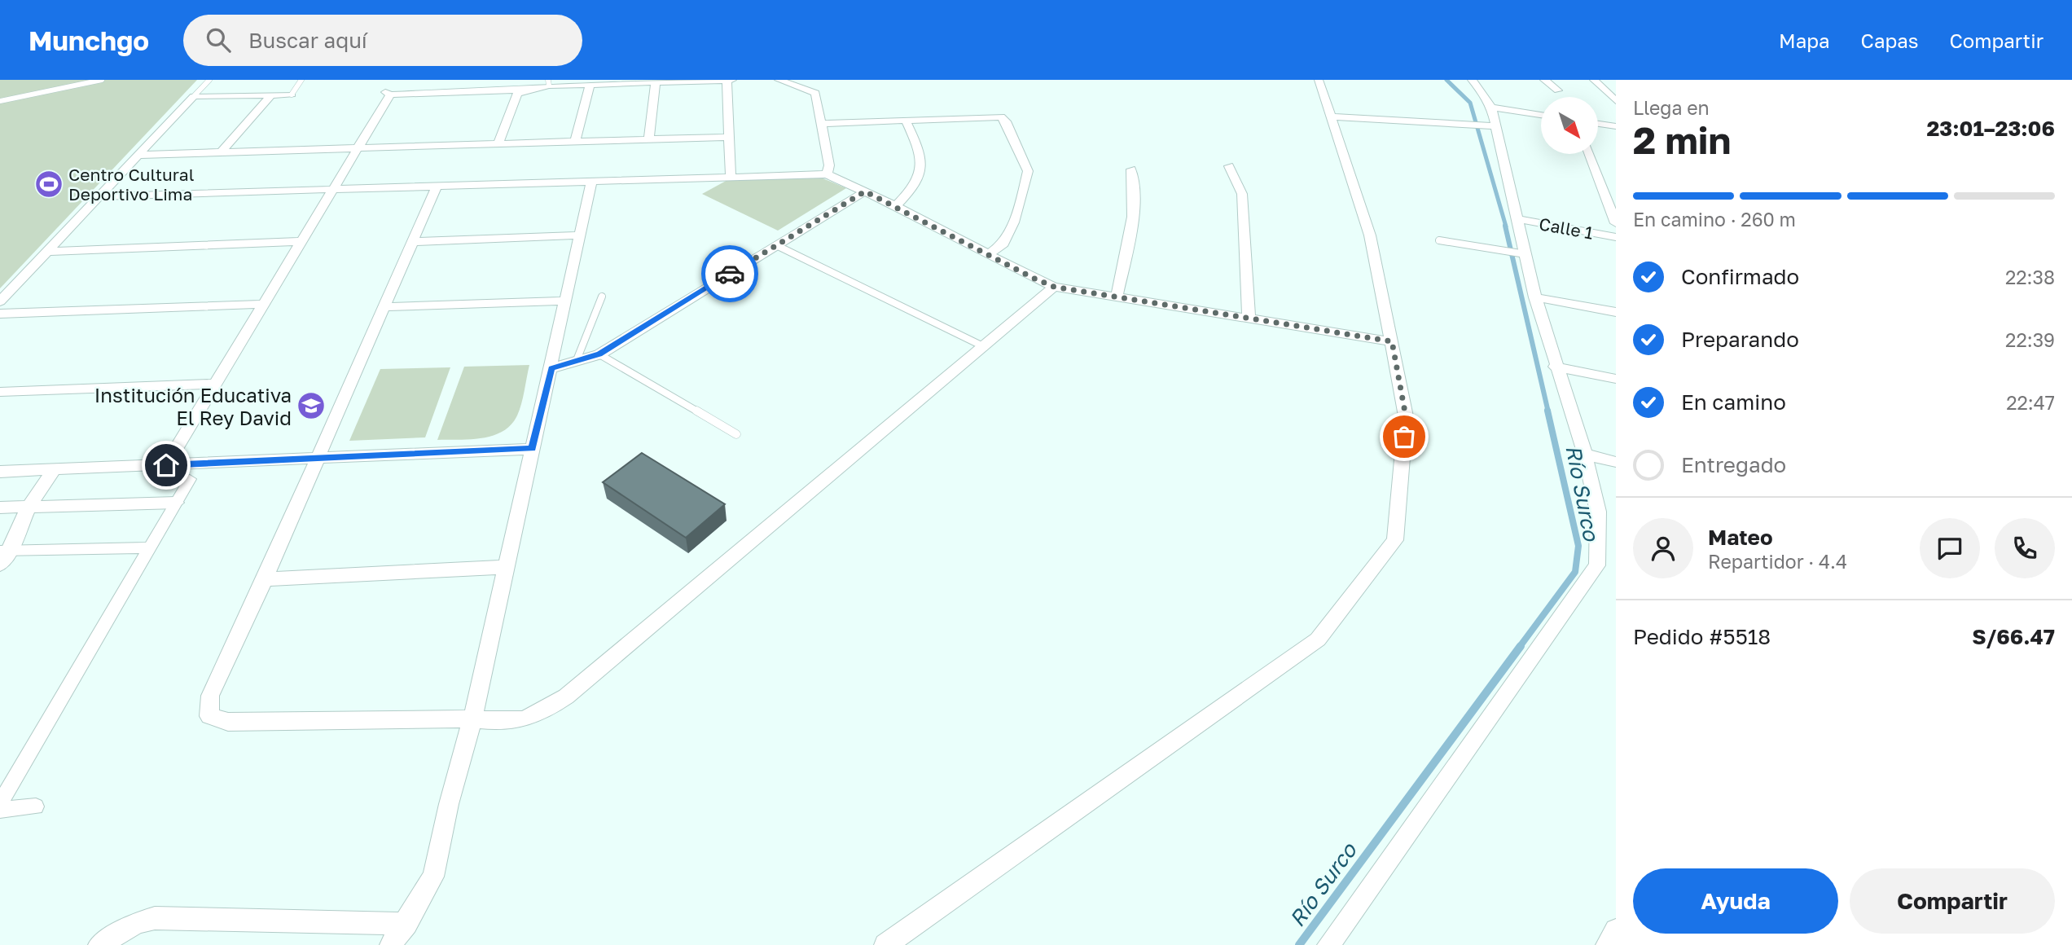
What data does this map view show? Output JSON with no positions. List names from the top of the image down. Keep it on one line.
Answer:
{"streets":{"street":["Calle 1"]},"water":["Río Surco"],"places":{"sports":["Centro Cultural Deportivo Lima"],"school or university":["Institución Educativa El Rey David"]},"north":"bottom right","page":{"header":"Munchgo","search":"Buscar aquí","nav":["Mapa","Capas","Compartir"],"heading":["2 min","Llega en","23:01–23:06"],"panel":["Mateo","Repartidor · 4.4","Pedido #5518","S/66.47"],"bar":"En camino · 260 m","list":[["Confirmado","22:38"],["Preparando","22:39"],["En camino","22:47"],"Entregado"],"buttons":["Ayuda","Compartir"]}}
